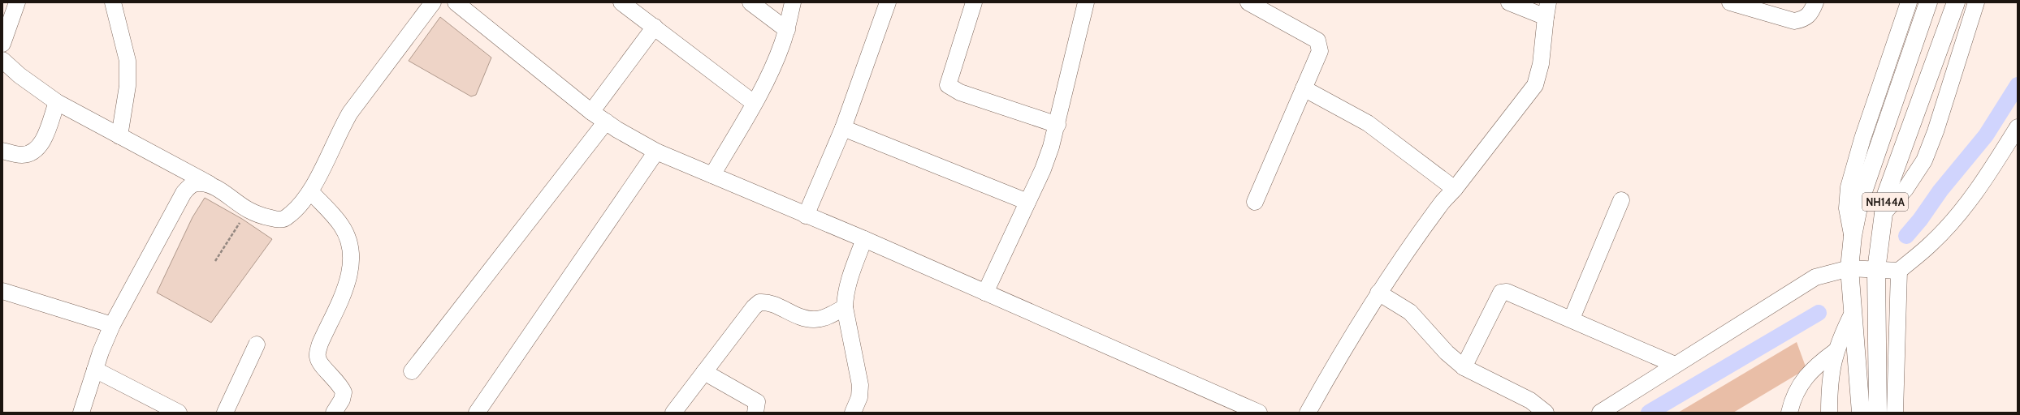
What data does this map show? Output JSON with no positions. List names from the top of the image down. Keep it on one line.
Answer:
{"streets":{"highway":["NH144A"]}}
